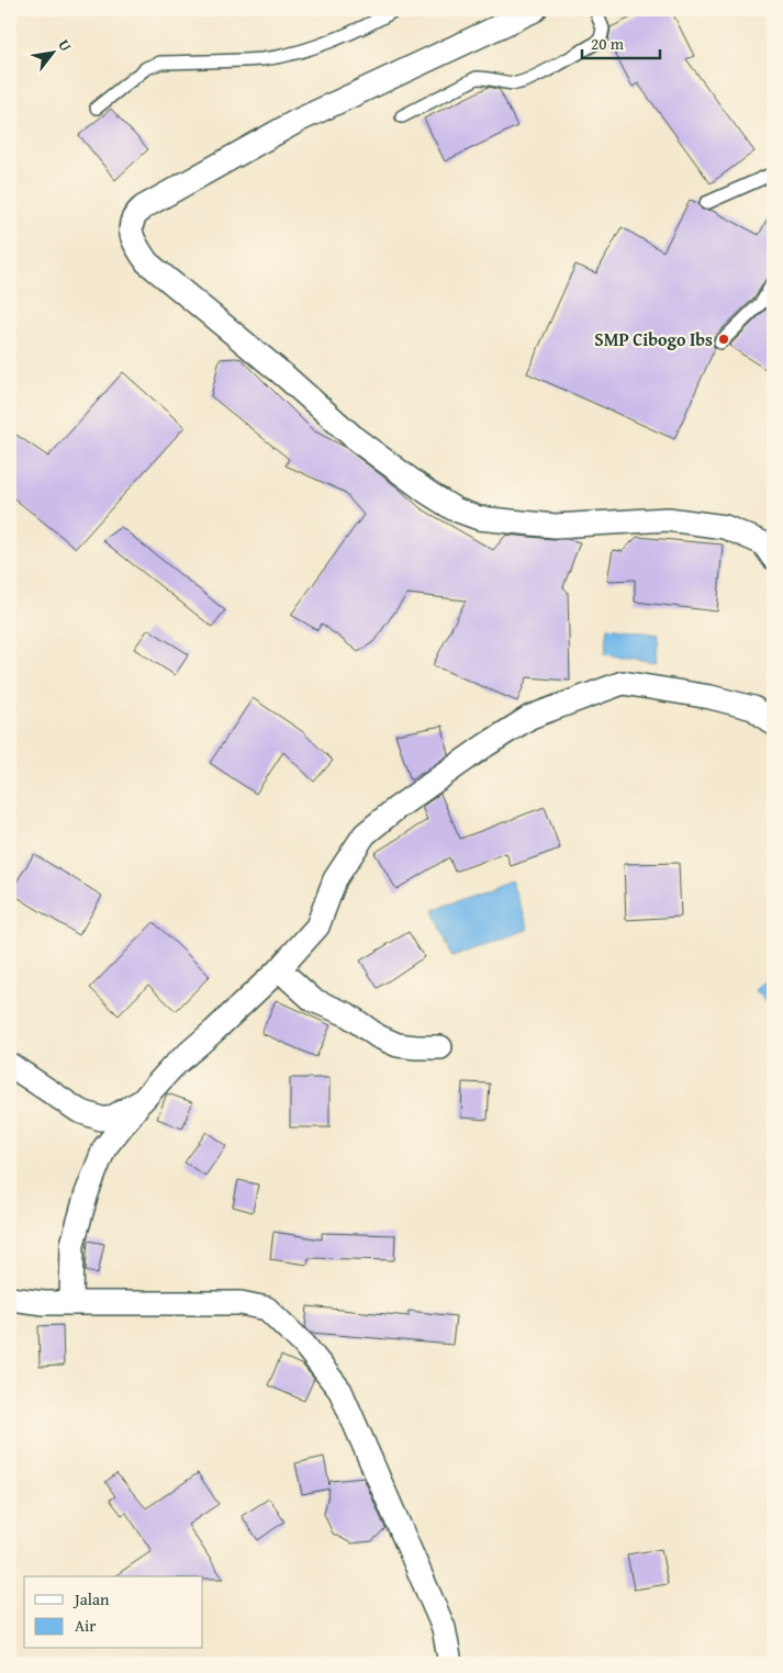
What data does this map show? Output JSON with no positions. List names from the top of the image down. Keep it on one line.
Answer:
{"places":["SMP Cibogo Ibs"],"legend":["Jalan","Air"],"scale_bar":"20 m","north":"top right"}
